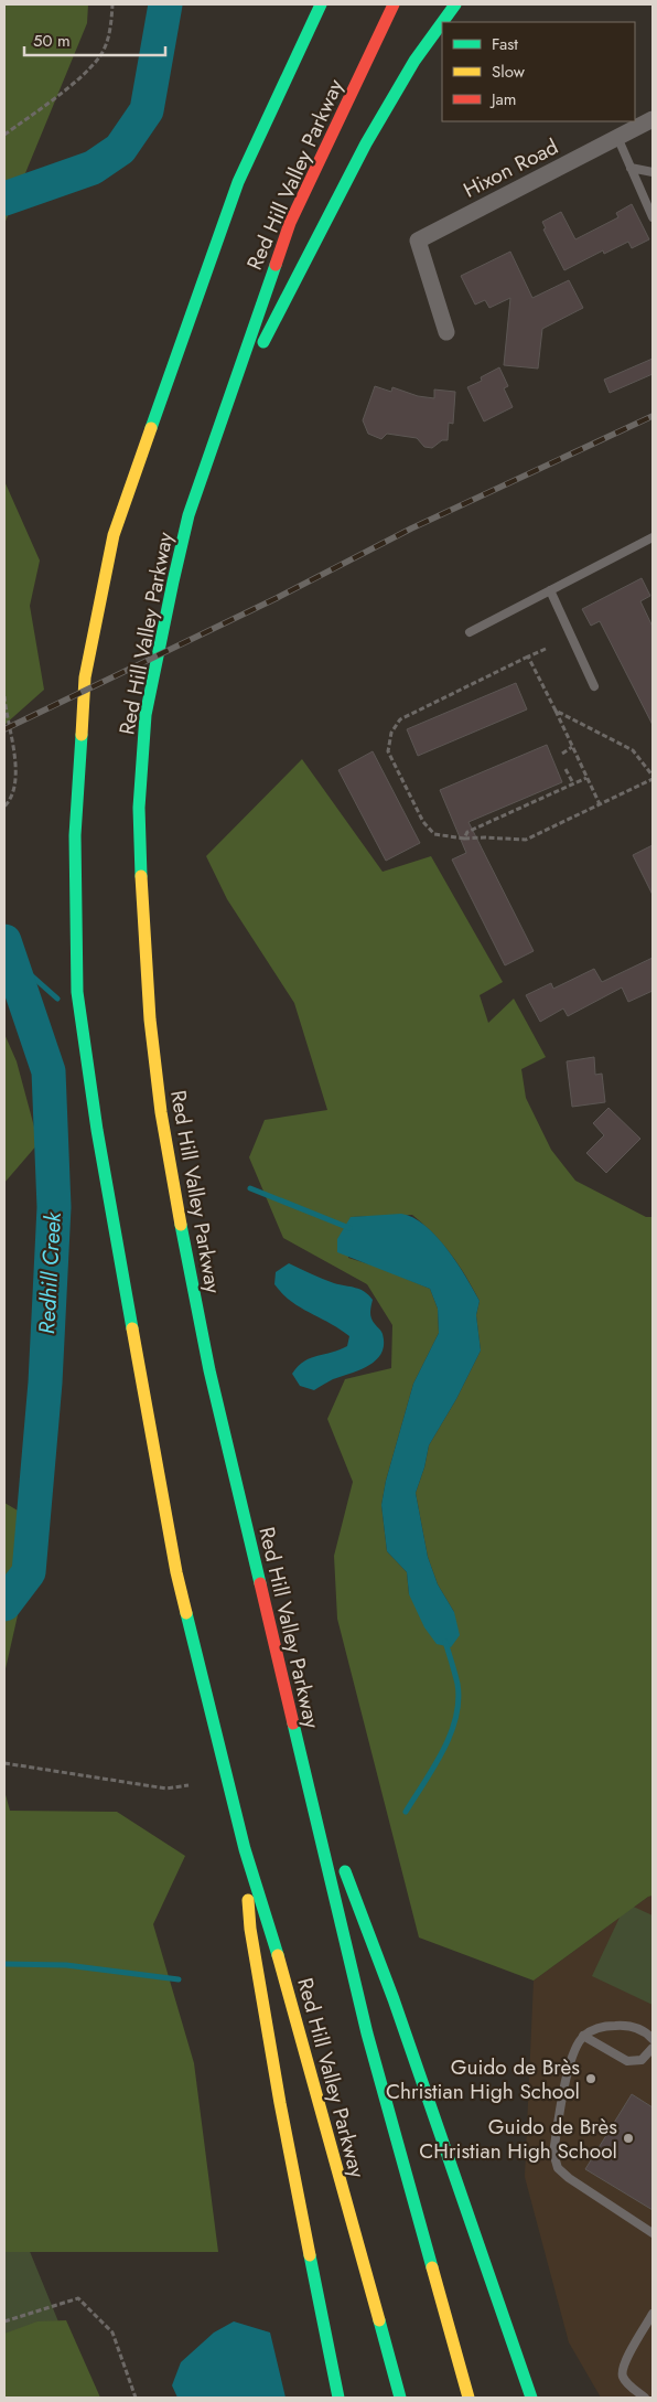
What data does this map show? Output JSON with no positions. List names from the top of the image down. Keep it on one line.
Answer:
{"streets":{"highway":["Red Hill Valley Parkway"],"street":["Hixon Road"]},"water":["Redhill Creek"],"places":["Guido de Brès Christian High School","Guido de Brès CHristian High School"],"legend":["Fast","Slow","Jam"],"scale_bar":"50 m"}
